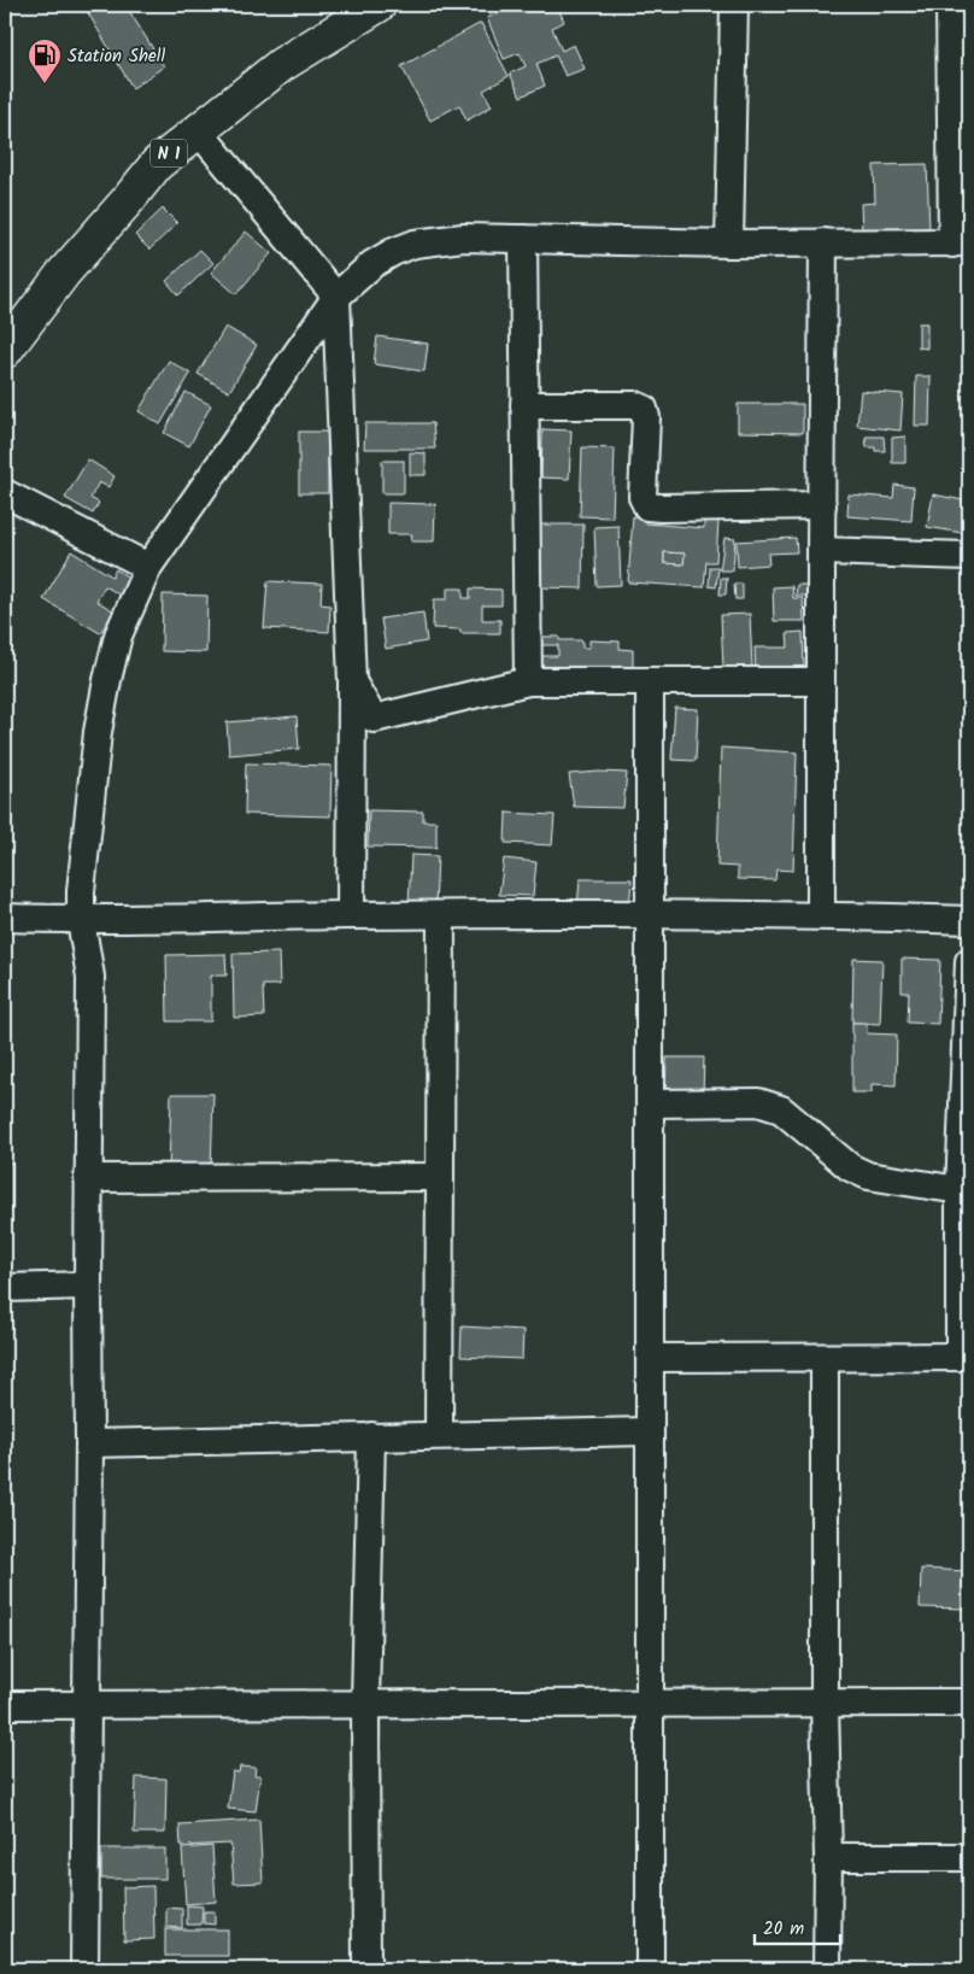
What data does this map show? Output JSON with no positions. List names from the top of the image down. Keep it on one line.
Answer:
{"streets":{"highway":["N 1"]},"places":{"fuel station":["Station Shell"]},"scale_bar":"20 m"}
